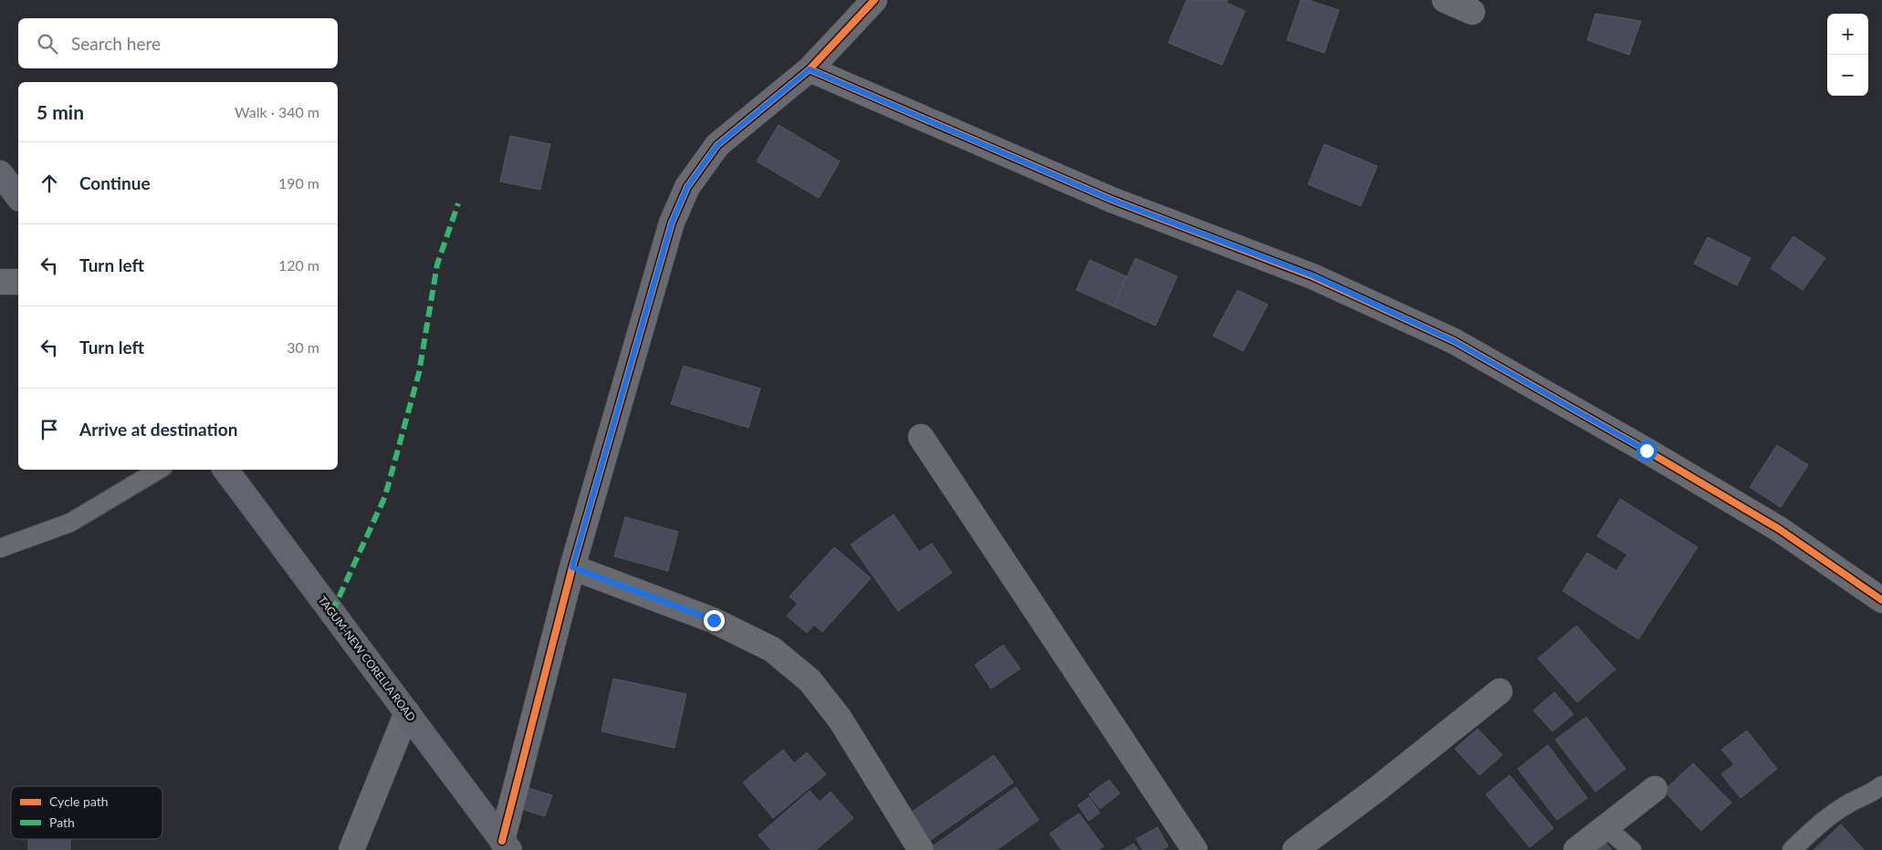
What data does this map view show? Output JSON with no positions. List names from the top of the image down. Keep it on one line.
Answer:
{"streets":{"main road":["TAGUM-NEW CORELLA ROAD"]},"legend":["Cycle path","Path"],"page":{"map_buttons":["+","−"],"search":"Search here","heading":["5 min","Walk · 340 m"],"list":[["Continue","190 m"],["Turn left","120 m"],["Turn left","30 m"],"Arrive at destination"]}}
